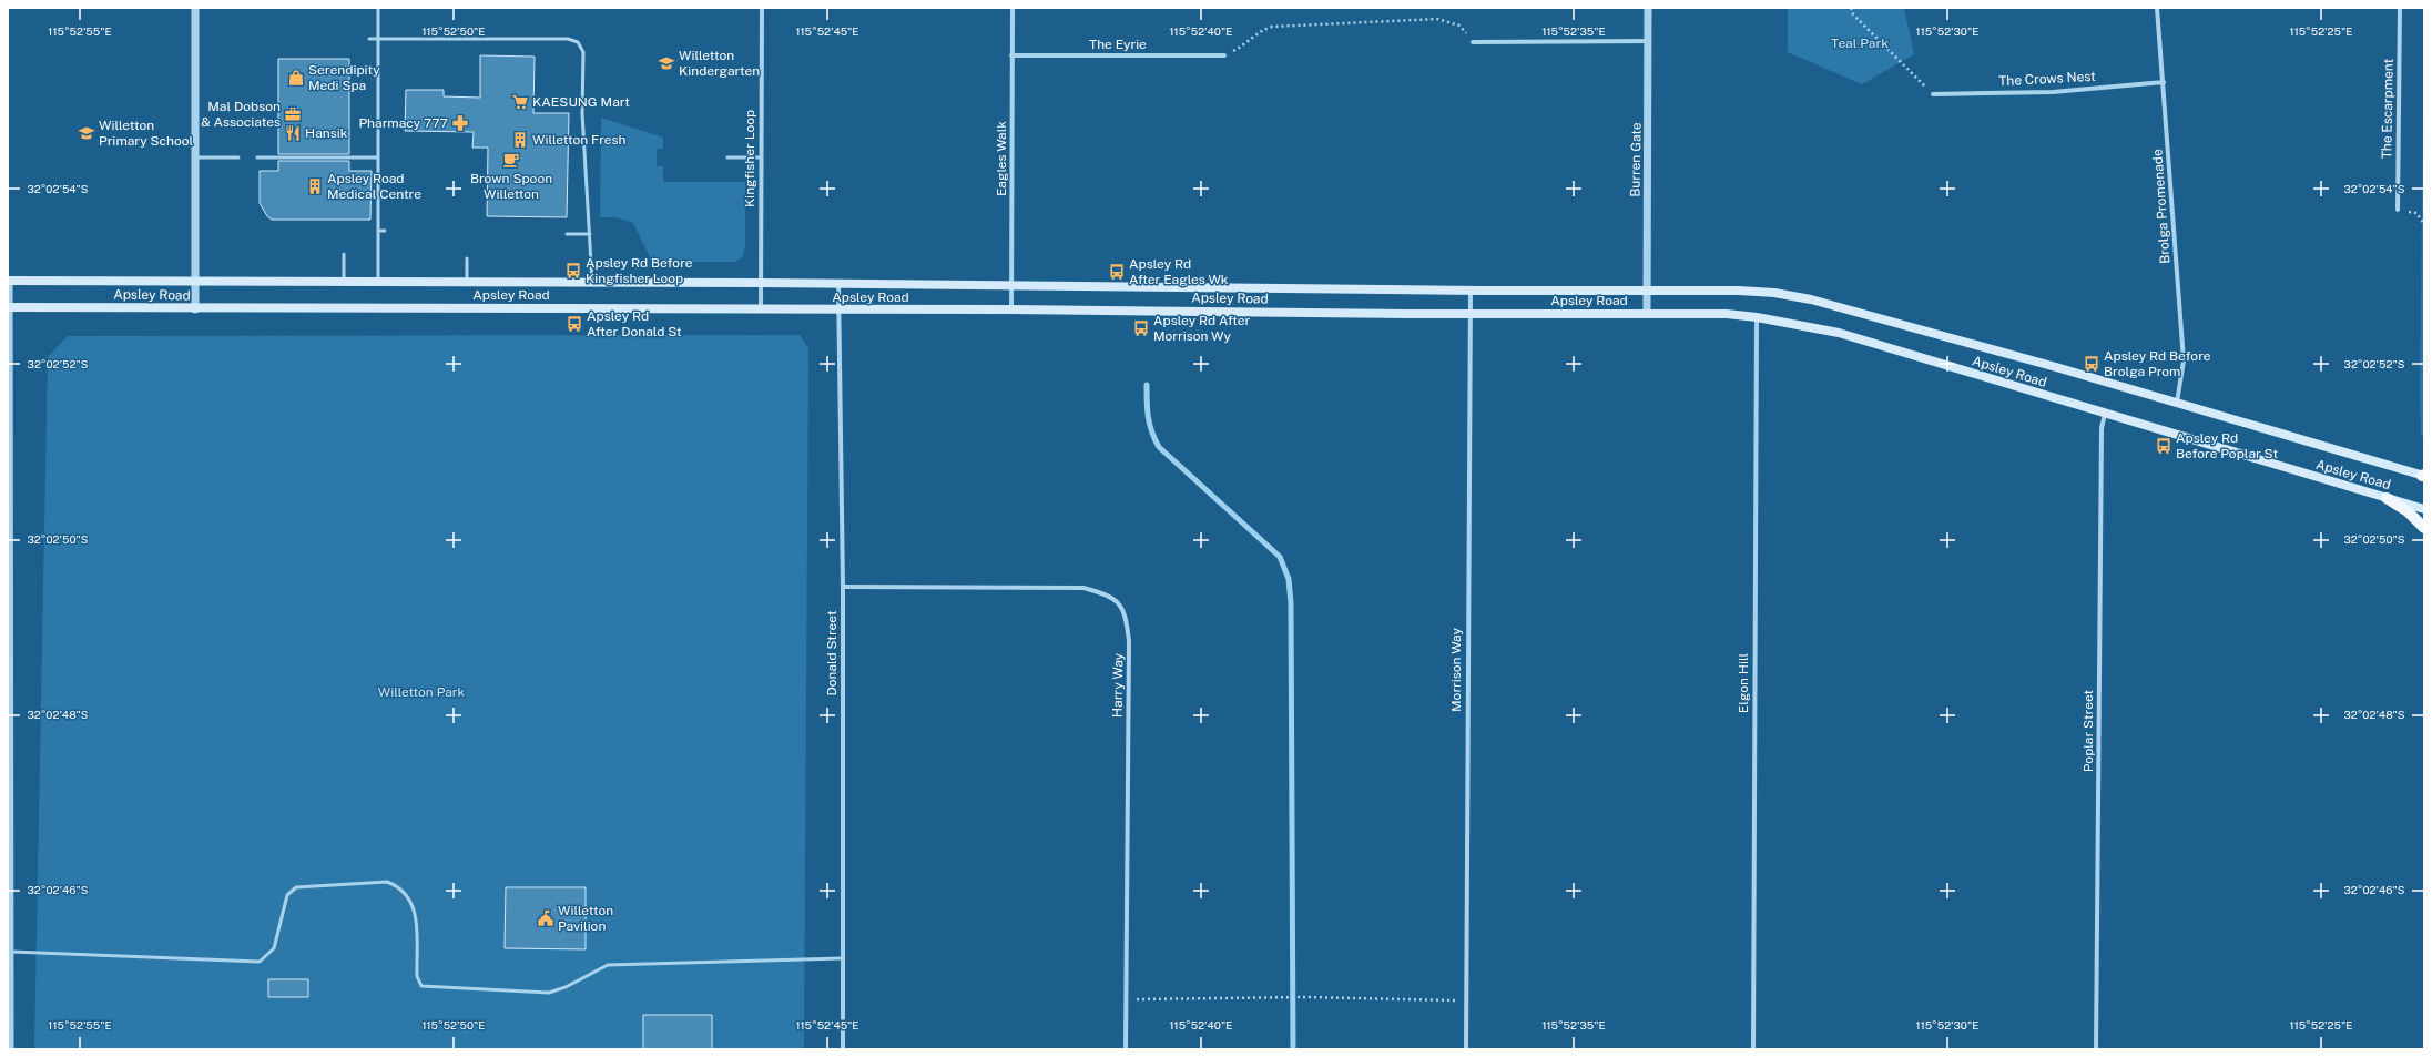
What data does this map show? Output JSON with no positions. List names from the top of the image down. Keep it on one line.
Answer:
{"streets":{"main road":["Apsley Road"],"street":["The Eyrie","The Crows Nest","The Escarpment","Kingfisher Loop","Eagles Walk","Burren Gate","Brolga Promenade","Donald Street","Morrison Way","Elgon Hill","Harry Way","Poplar Street"]},"crossings":[["The Eyrie","Eagles Walk"],["The Crows Nest","Brolga Promenade"],["Kingfisher Loop","Apsley Road"],["Eagles Walk","Apsley Road"],["Burren Gate","Apsley Road"],["Brolga Promenade","Apsley Road"],["Apsley Road","Donald Street"],["Apsley Road","Morrison Way"],["Apsley Road","Elgon Hill"],["Apsley Road","Poplar Street"],["Donald Street","Harry Way"]],"parks":["Teal Park","Willetton Park"],"places":{"school or university":["Willetton Kindergarten","Willetton Primary School"],"shop":["Serendipity Medi Spa"],"supermarket":["KAESUNG Mart"],"office":["Mal Dobson & Associates"],"pharmacy":["Pharmacy 777"],"restaurant":["Hansik"],"building":["Willetton Fresh","Apsley Road Medical Centre"],"cafe":["Brown Spoon Willetton"],"bus stop":["Apsley Rd Before Kingfisher Loop","Apsley Rd After Eagles Wk","Apsley Rd After Donald St","Apsley Rd After Morrison Wy","Apsley Rd Before Brolga Prom","Apsley Rd Before Poplar St"],"public building":["Willetton Pavilion"]},"coordinates":["115°52'55\"E","115°52'50\"E","115°52'45\"E","115°52'40\"E","115°52'35\"E","115°52'30\"E","115°52'25\"E","32°02'54\"S","32°02'52\"S","32°02'50\"S","32°02'48\"S","32°02'46\"S"]}
